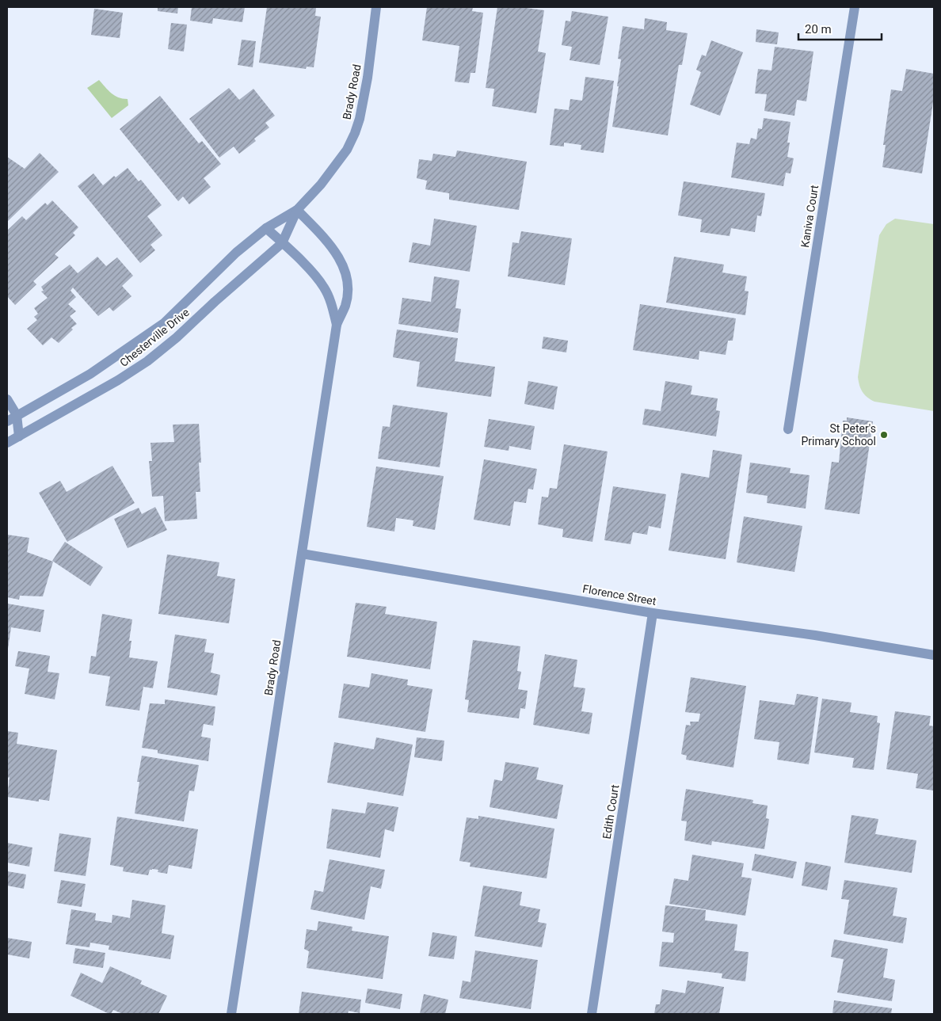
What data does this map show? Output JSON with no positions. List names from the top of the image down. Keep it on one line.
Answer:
{"streets":{"street":["Brady Road","Kaniva Court","Chesterville Drive","Florence Street","Edith Court"]},"crossings":[["Brady Road","Chesterville Drive"],["Brady Road","Florence Street"],["Florence Street","Edith Court"]],"places":["St Peter's Primary School"],"scale_bar":"20 m"}
